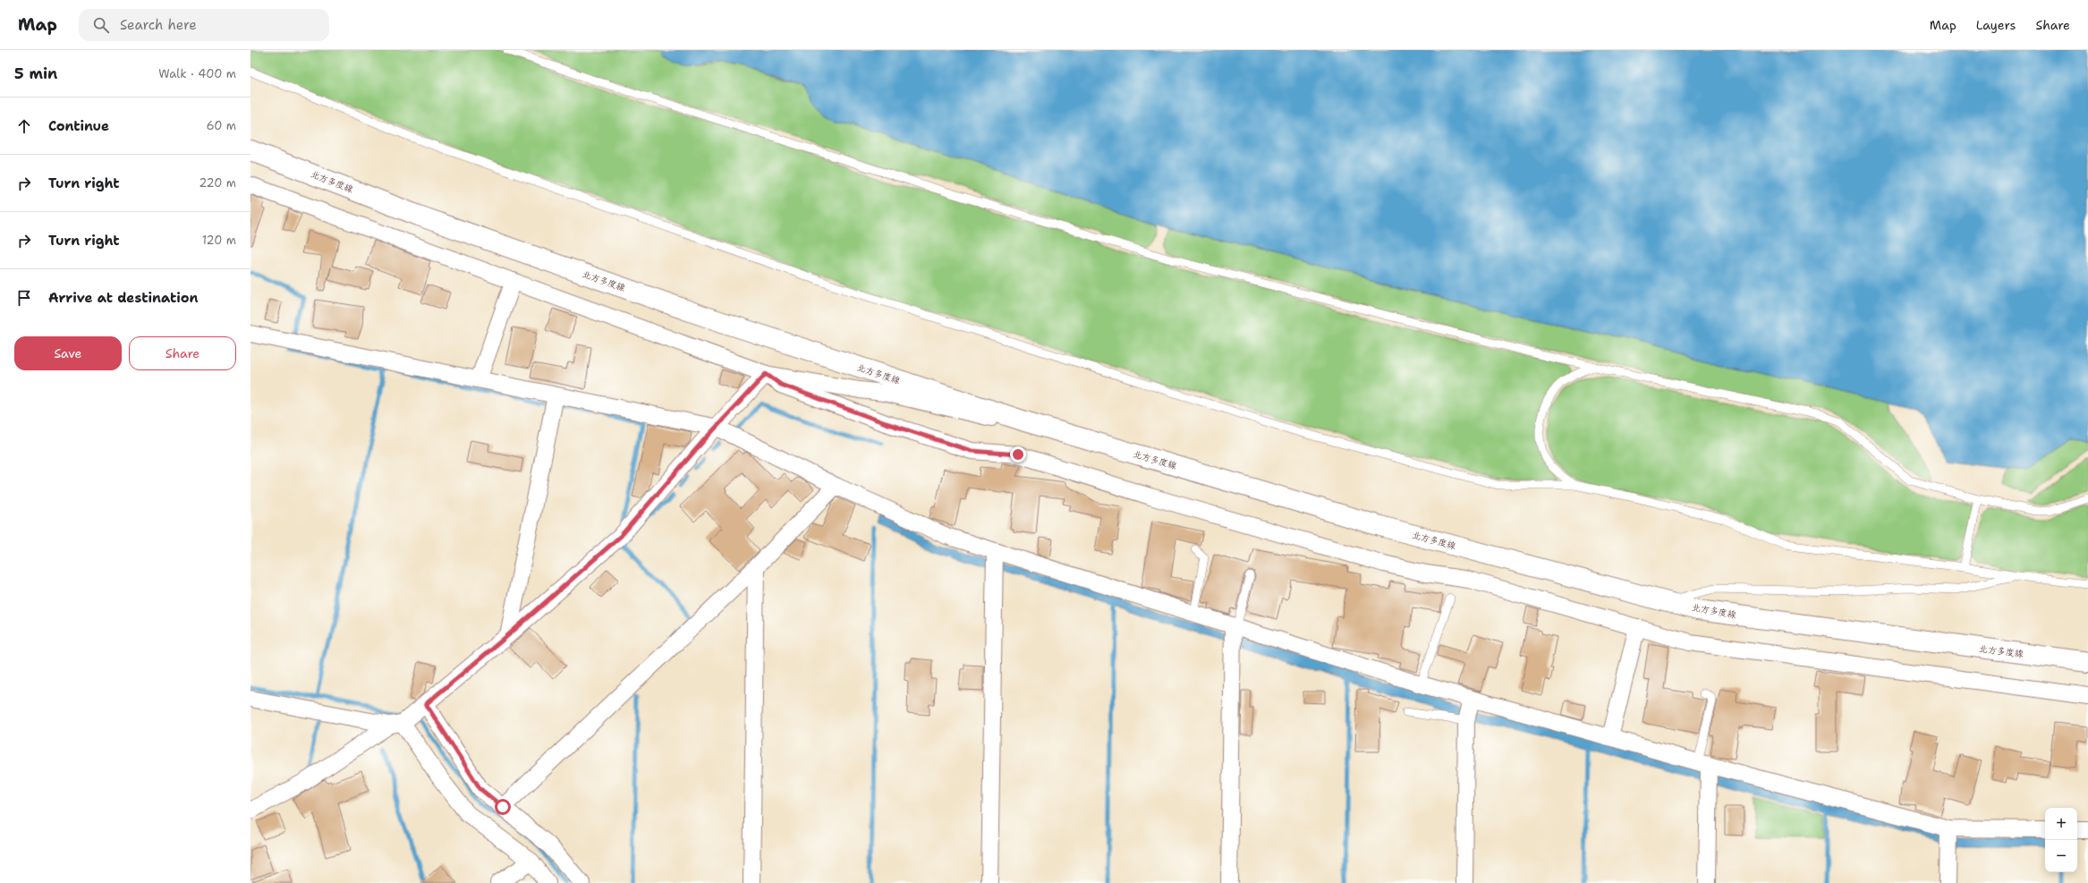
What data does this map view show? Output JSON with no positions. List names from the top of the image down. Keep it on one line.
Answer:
{"streets":{"main road":["北方多度線"]},"page":{"header":"Map","search":"Search here","nav":["Map","Layers","Share"],"heading":["5 min","Walk · 400 m"],"list":[["Continue","60 m"],["Turn right","220 m"],["Turn right","120 m"],"Arrive at destination"],"buttons":["Save","Share"],"map_buttons":["+","−"]}}
